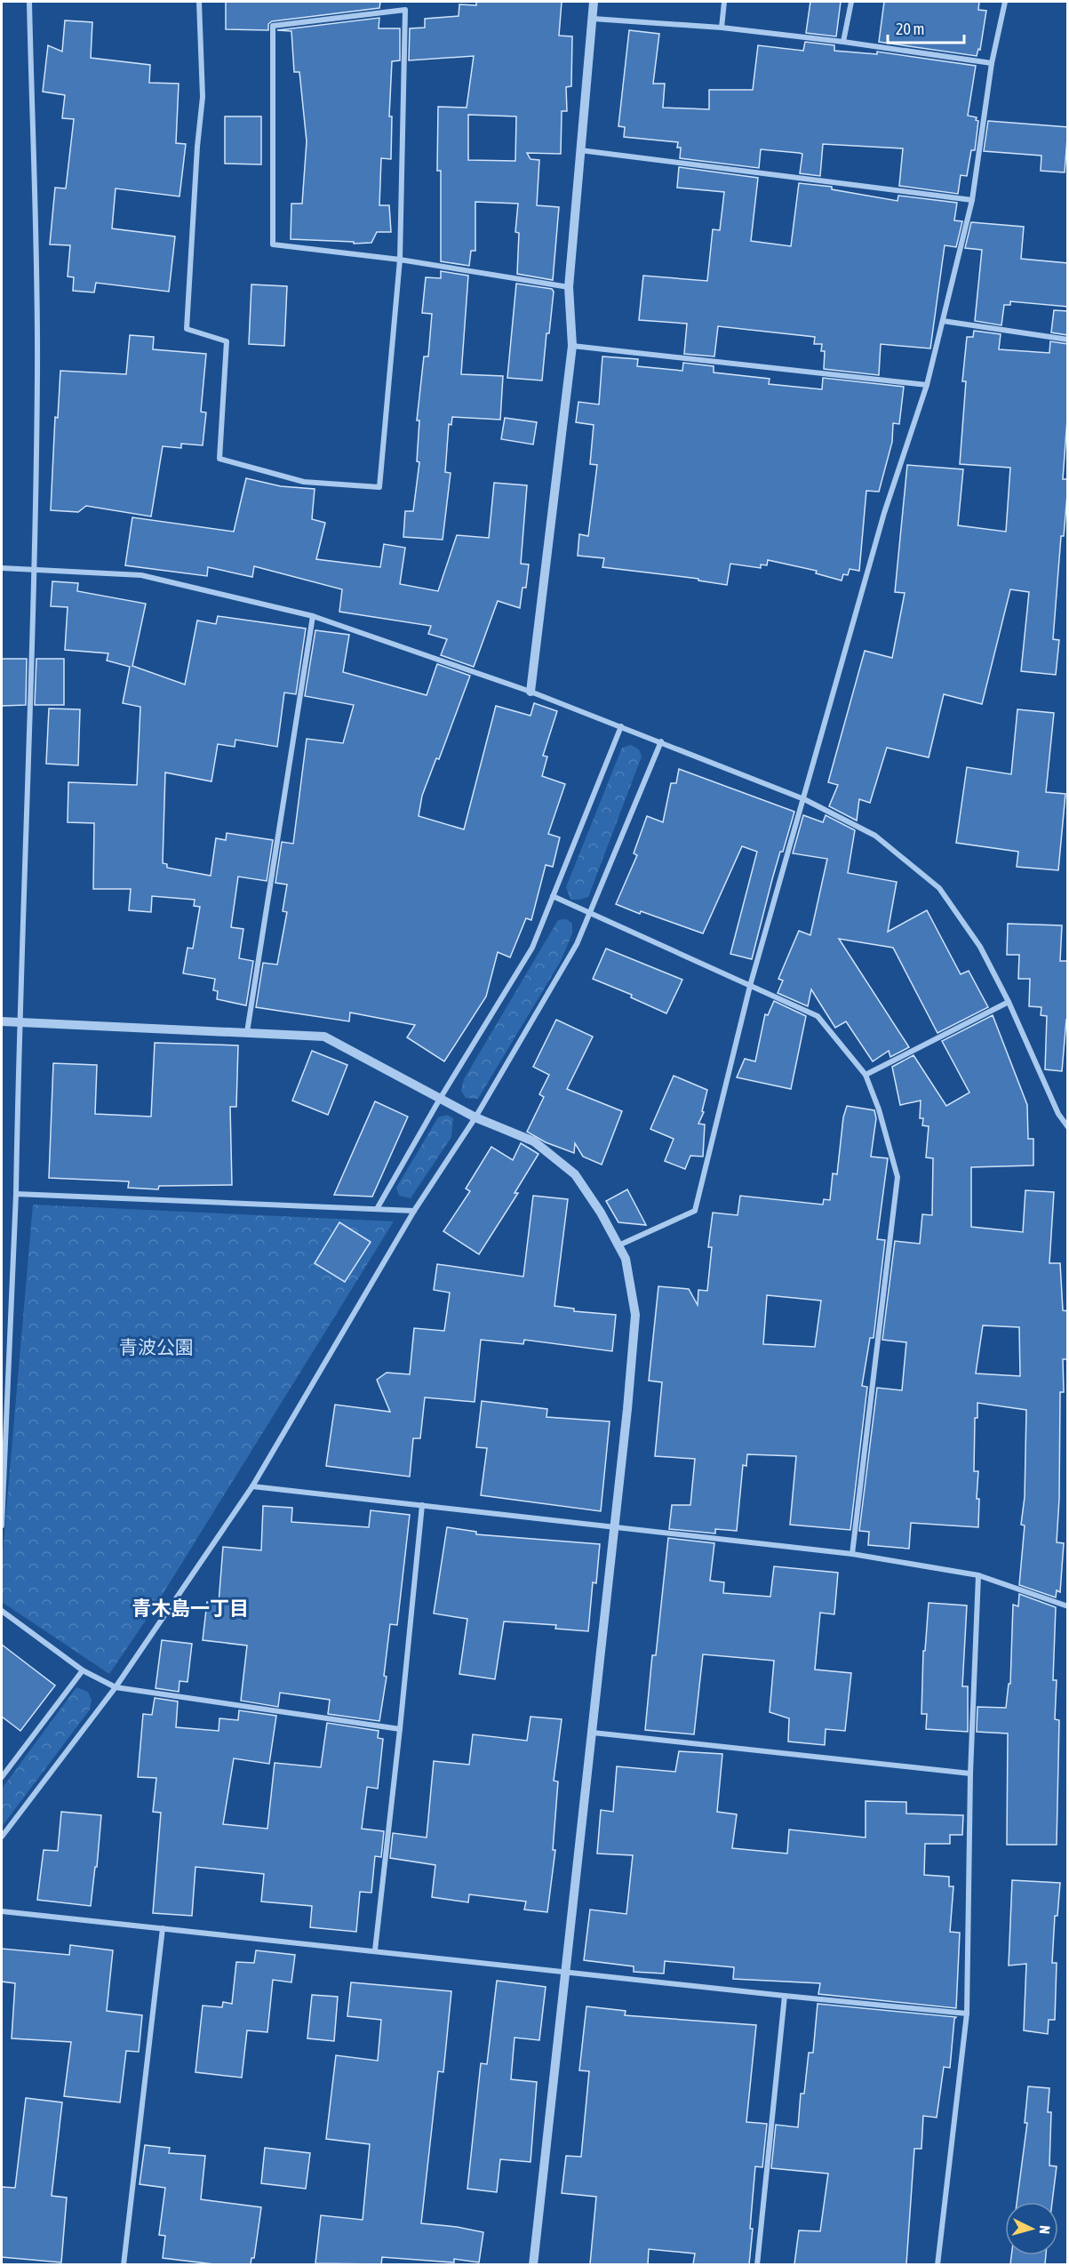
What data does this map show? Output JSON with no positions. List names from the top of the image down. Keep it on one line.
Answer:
{"districts":["青木島一丁目"],"parks":["青波公園"],"scale_bar":"20 m","north":"right"}
